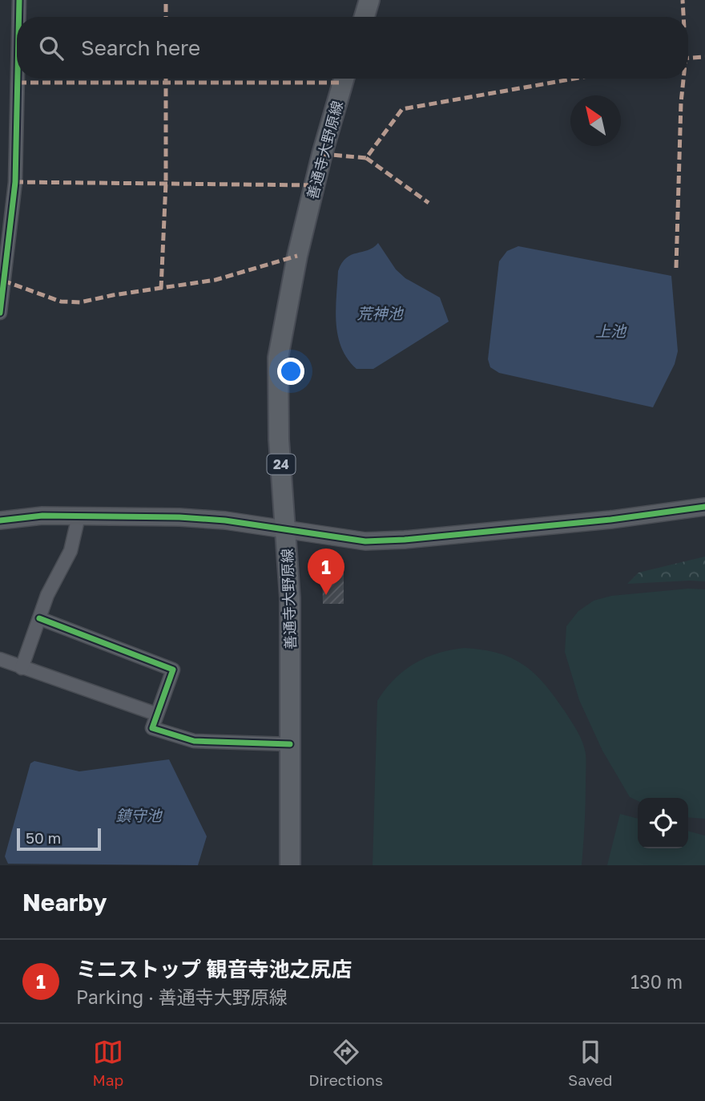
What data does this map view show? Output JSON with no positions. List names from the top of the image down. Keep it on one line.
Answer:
{"streets":{"main road":["善通寺大野原線","24"]},"water":["荒神池","上池","鎮守池"],"scale_bar":"50 m","north":"top left","page":{"search":"Search here","pins":"1","scale":"50 m","heading":"Nearby","list":[{"mark":"1","name":"ミニストップ 観音寺池之尻店","note":"Parking · 善通寺大野原線","value":"130 m"}],"nav":["Map","Directions","Saved"]}}
